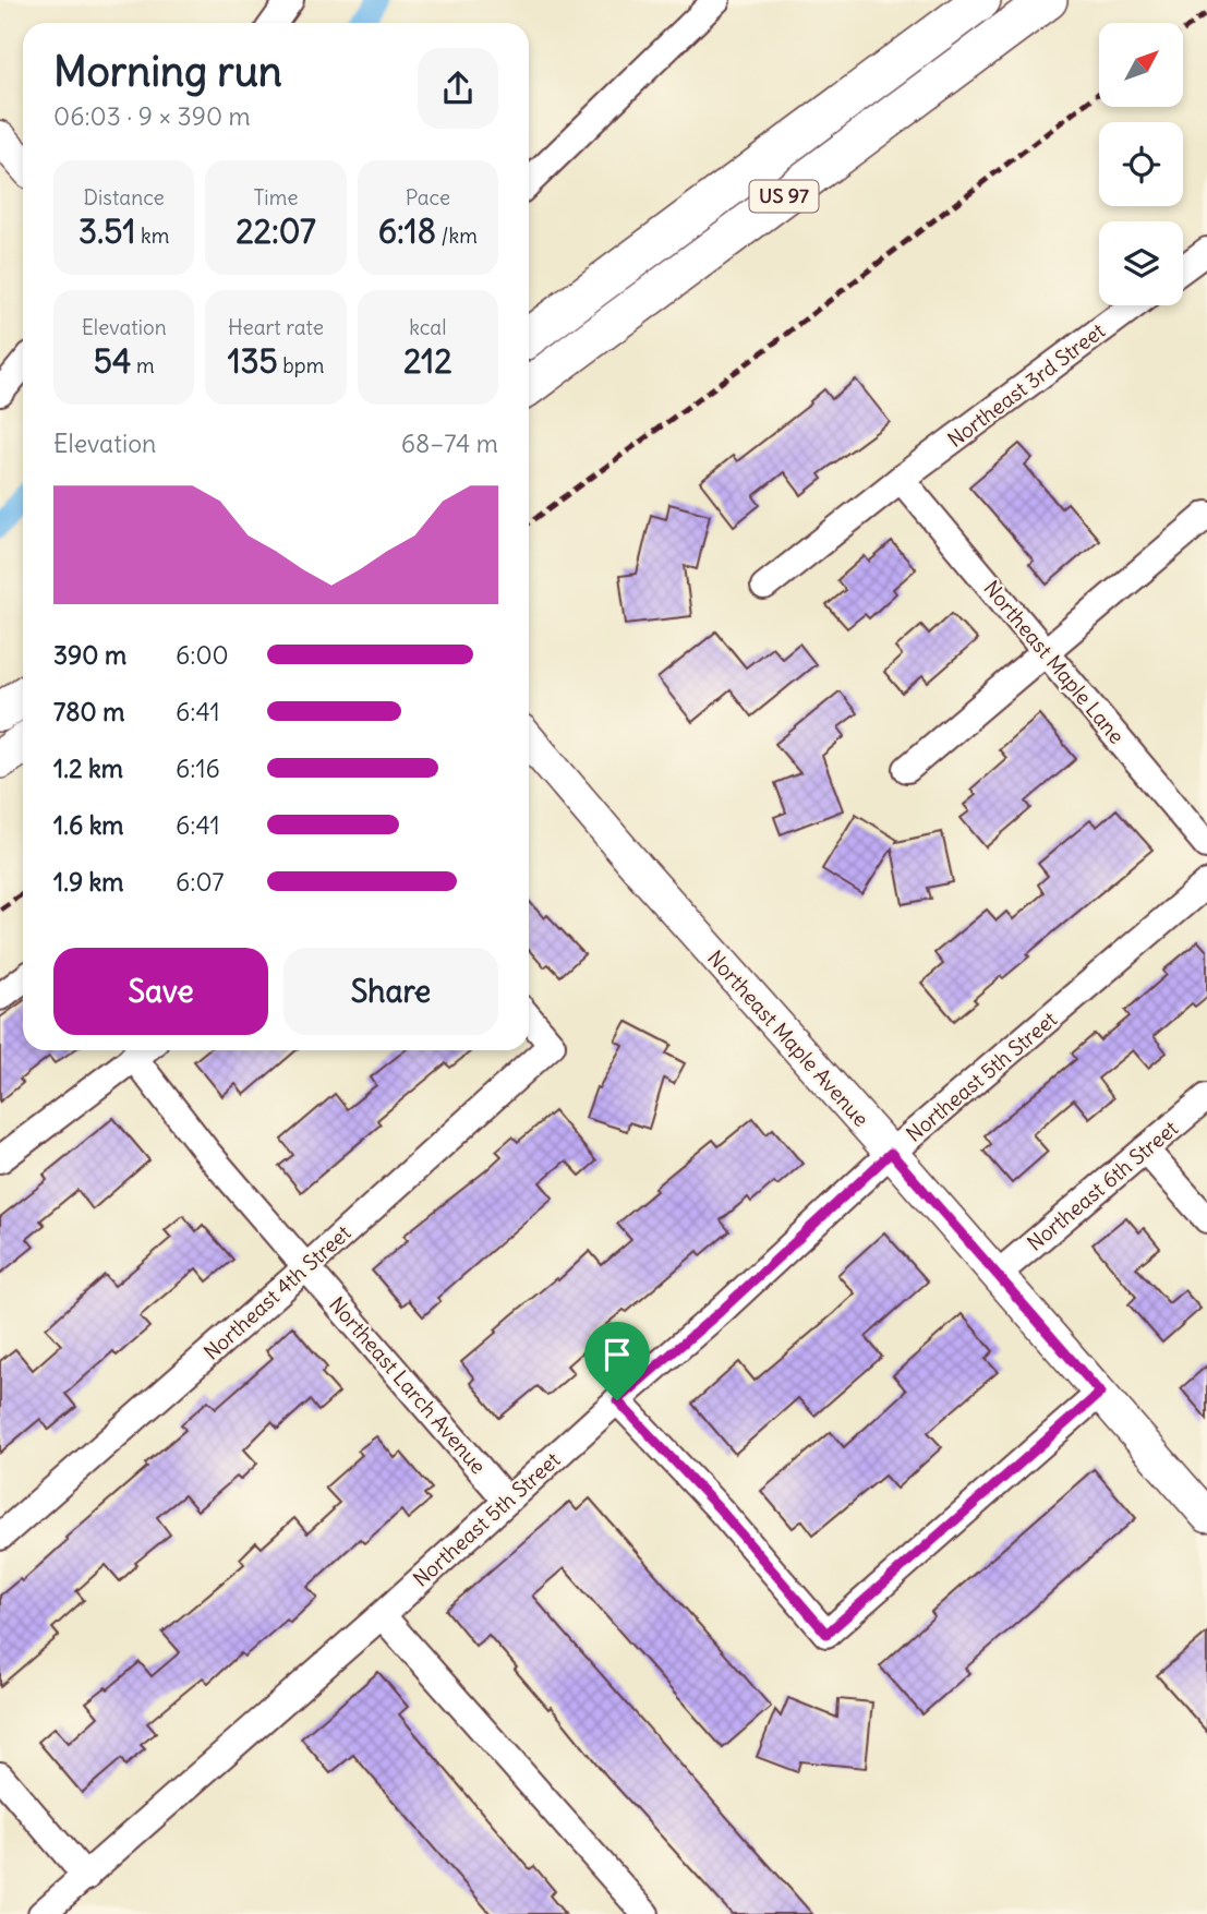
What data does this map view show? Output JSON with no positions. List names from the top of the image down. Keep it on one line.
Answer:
{"streets":{"highway":["US 97"],"main road":["Northeast Maple Avenue"],"street":["Northeast 3rd Street","Northeast Maple Lane","Northeast 5th Street","Northeast 6th Street","Northeast 4th Street","Northeast Larch Avenue"]},"crossings":[["Northeast 3rd Street","Northeast Maple Lane"],["Northeast Maple Avenue","Northeast 5th Street"],["Northeast Maple Avenue","Northeast 6th Street"],["Northeast 5th Street","Northeast Larch Avenue"],["Northeast 4th Street","Northeast Larch Avenue"]],"north":"top right","page":{"heading":["Morning run","06:03 · 9 × 390 m"],"stats":[["Distance","3.51 km"],["Time","22:07"],["Pace","6:18 /km"],["Elevation","54 m"],["Heart rate","135 bpm"],["kcal","212"]],"chart":["Elevation","68–74 m"],"list":[{"name":"390 m","note":"6:00"},{"name":"780 m","note":"6:41"},{"name":"1.2 km","note":"6:16"},{"name":"1.6 km","note":"6:41"},{"name":"1.9 km","note":"6:07"}],"buttons":["Save","Share"]}}
